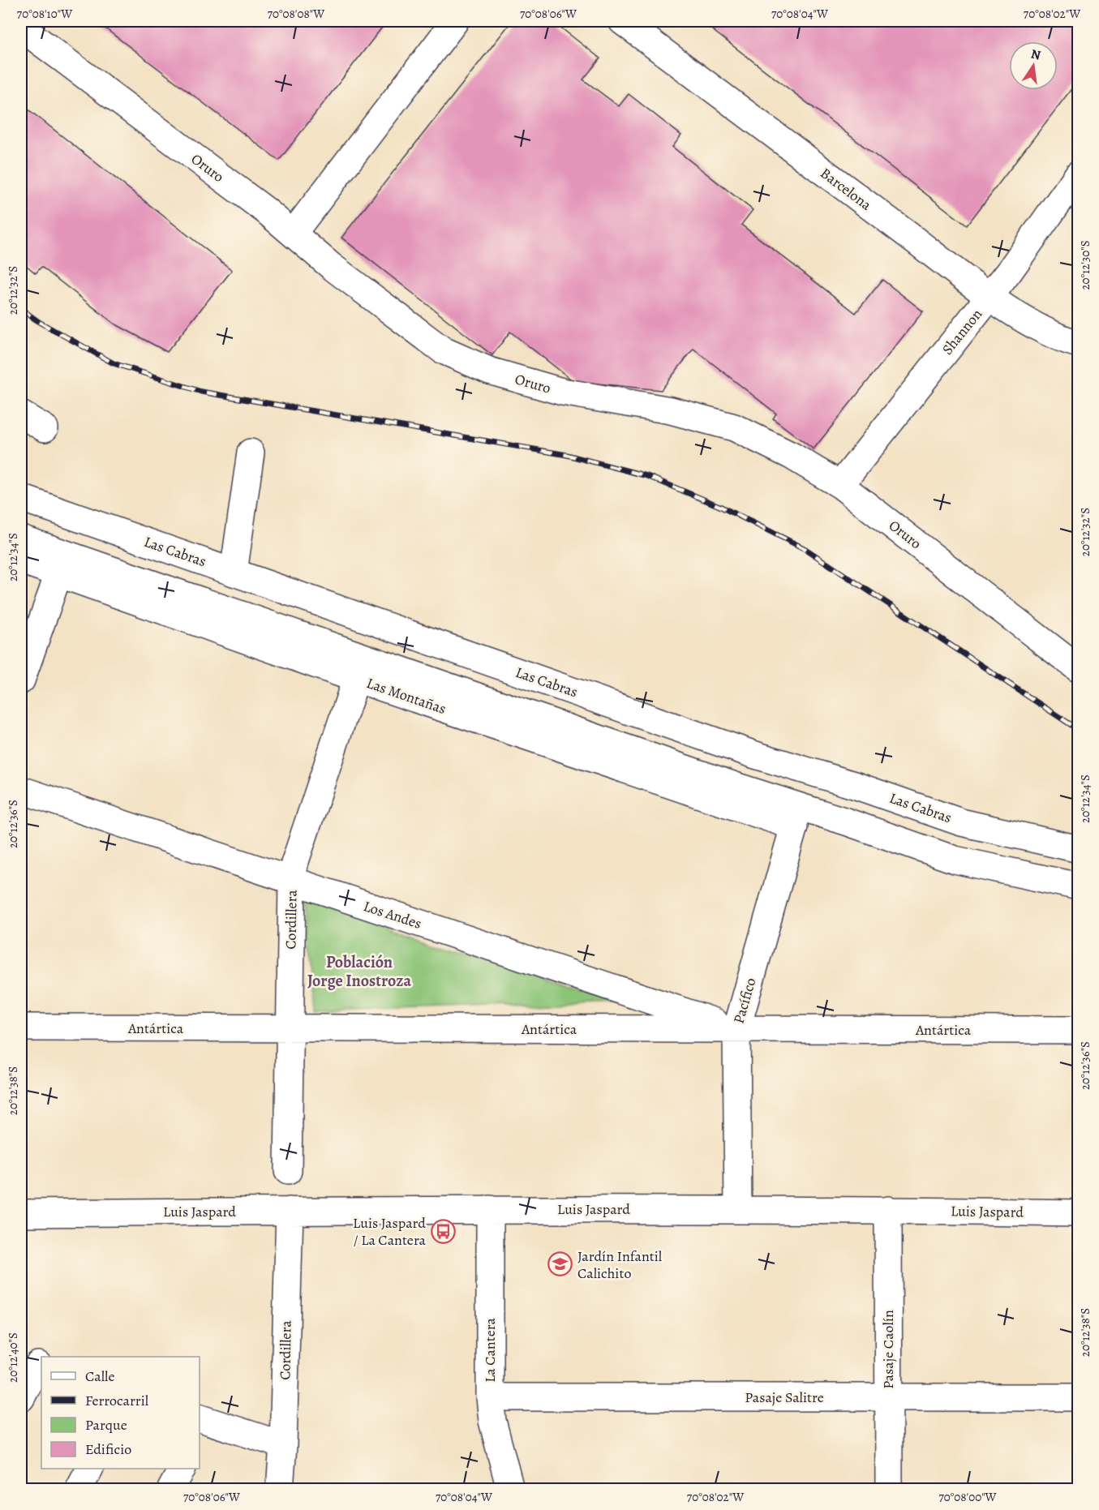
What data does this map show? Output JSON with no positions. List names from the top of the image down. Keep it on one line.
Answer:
{"streets":{"street":["Oruro","Barcelona","Shannon","Las Cabras","Las Montañas","Los Andes","Cordillera","Pacífico","Antártica","Luis Jaspard","Pasaje Caolín","La Cantera","Pasaje Salitre"]},"crossings":[["Oruro","Shannon"],["Barcelona","Shannon"],["Las Montañas","Cordillera"],["Las Montañas","Pacífico"],["Los Andes","Cordillera"],["Los Andes","Pacífico"],["Los Andes","Antártica"],["Cordillera","Antártica"],["Cordillera","Luis Jaspard"],["Pacífico","Antártica"],["Pacífico","Luis Jaspard"],["Luis Jaspard","Pasaje Caolín"],["Luis Jaspard","La Cantera"],["Pasaje Caolín","Pasaje Salitre"],["La Cantera","Pasaje Salitre"]],"districts":["Población Jorge Inostroza"],"places":{"bus stop":["Luis Jaspard / La Cantera"],"school or university":["Jardín Infantil Calichito"]},"legend":["Calle","Ferrocarril","Parque","Edificio"],"north":"top","coordinates":["70°08'10\"W","70°08'08\"W","70°08'06\"W","70°08'04\"W","70°08'02\"W","20°12'30\"S","20°12'32\"S","20°12'34\"S","20°12'36\"S","20°12'38\"S","20°12'40\"S","70°08'00\"W"]}
